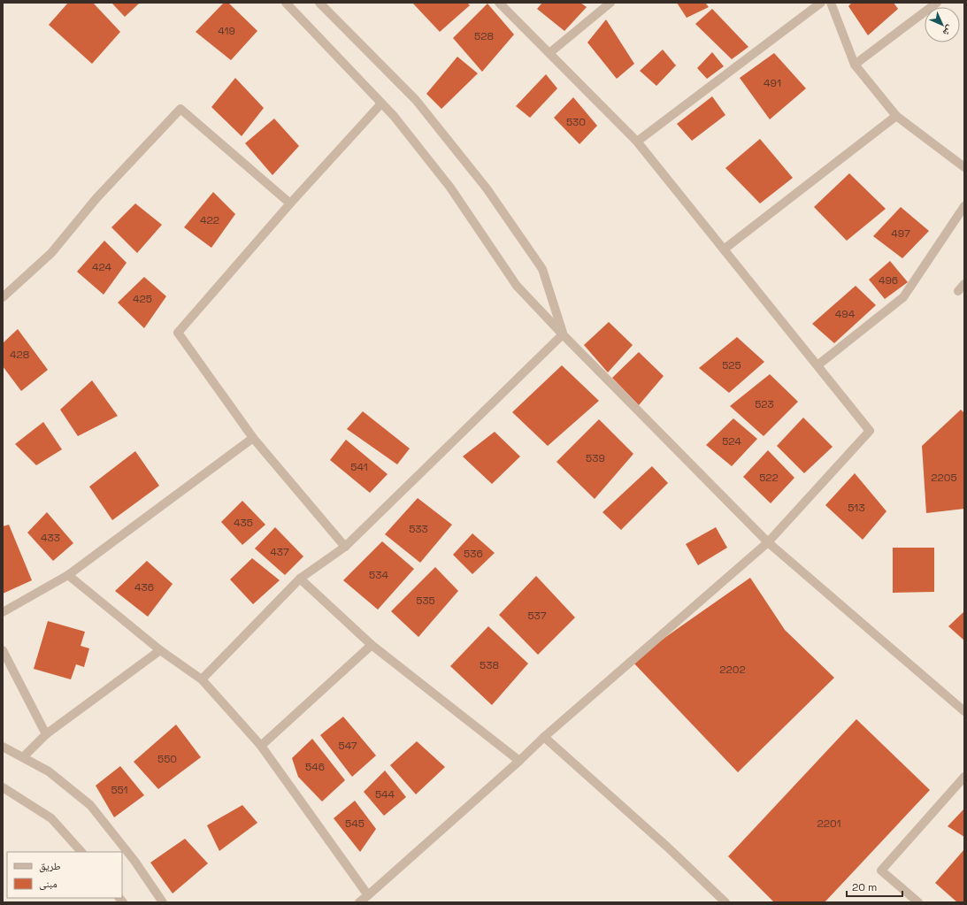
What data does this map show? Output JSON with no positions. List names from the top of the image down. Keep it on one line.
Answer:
{"house_numbers":["419","528","491","530","422","497","424","496","425","494","428","525","523","524","539","541","522","2205","513","435","533","433","437","536","534","436","535","537","538","2202","547","550","546","551","544","545","2201"],"legend":["طريق","مبنى"],"scale_bar":"20 m","north":"bottom right"}
